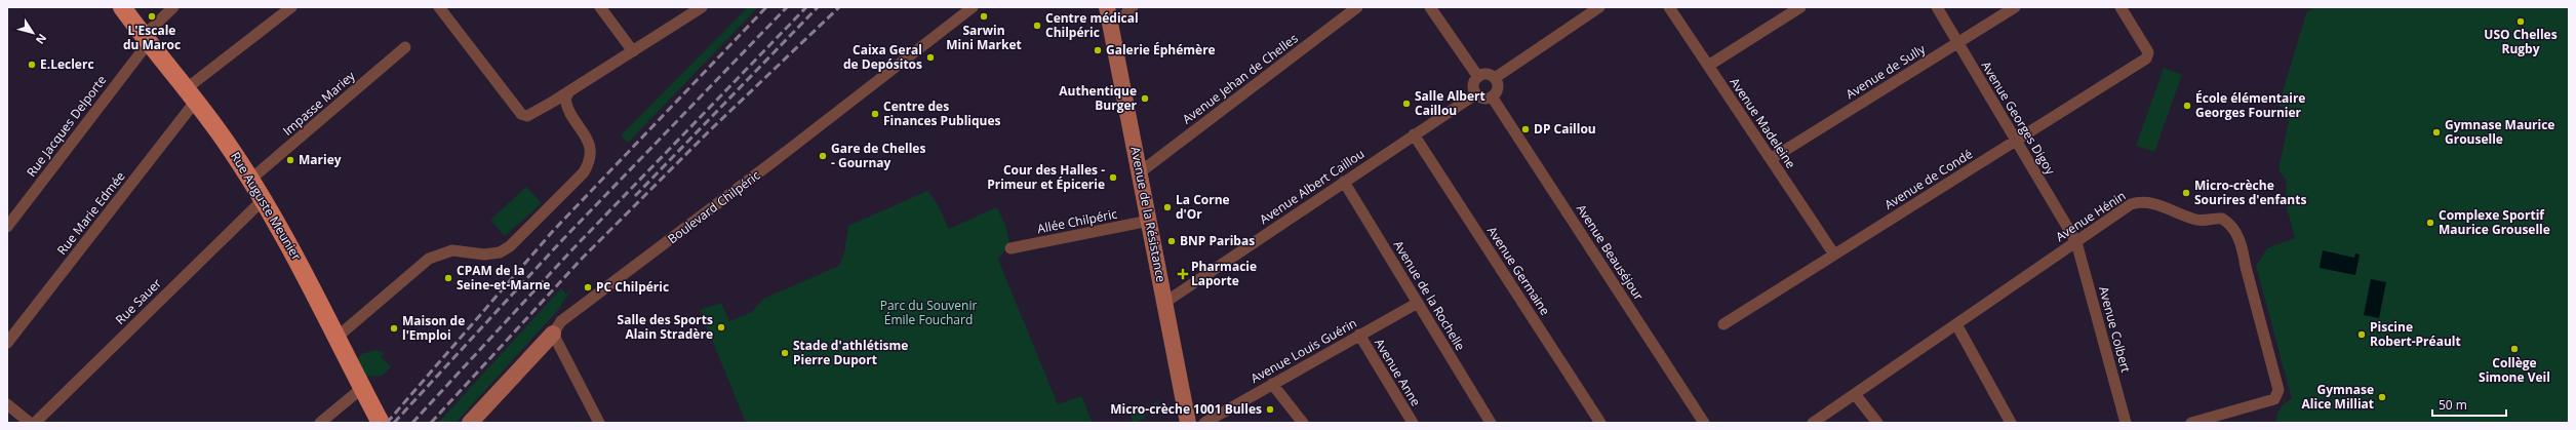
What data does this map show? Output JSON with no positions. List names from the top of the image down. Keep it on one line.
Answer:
{"streets":{"main road":["Rue Auguste Meunier"],"street":["Avenue de Sully","Avenue Jehan de Chelles","Impasse Mariey","Avenue Georges Digoy","Avenue Madeleine","Rue Jacques Delporte","Avenue de Condé","Avenue Albert Caillou","Boulevard Chilpéric","Rue Marie Edmée","Avenue de la Résistance","Avenue Hénin","Allée Chilpéric","Avenue Beauséjour","Avenue Germaine","Avenue de la Rochelle","Rue Sauer","Avenue Colbert","Avenue Louis Guérin","Avenue Anne"]},"crossings":[["Avenue de Sully","Avenue Georges Digoy"],["Avenue de Sully","Avenue Madeleine"],["Avenue Jehan de Chelles","Avenue de la Résistance"],["Impasse Mariey","Rue Auguste Meunier"],["Avenue Georges Digoy","Avenue de Condé"],["Avenue Georges Digoy","Avenue Hénin"],["Avenue Georges Digoy","Avenue Colbert"],["Avenue Madeleine","Avenue de Condé"],["Rue Jacques Delporte","Rue Auguste Meunier"],["Avenue Albert Caillou","Avenue de la Résistance"],["Avenue Albert Caillou","Avenue Beauséjour"],["Avenue Albert Caillou","Avenue Germaine"],["Avenue Albert Caillou","Avenue de la Rochelle"],["Rue Auguste Meunier","Rue Marie Edmée"],["Rue Auguste Meunier","Rue Sauer"],["Avenue de la Résistance","Allée Chilpéric"],["Avenue Hénin","Avenue Colbert"],["Avenue de la Rochelle","Avenue Louis Guérin"],["Avenue Louis Guérin","Avenue Anne"]],"parks":["Parc du Souvenir Émile Fouchard"],"places":{"other":["L'Escale du Maroc","Sarwin Mini Market","USO Chelles Rugby","Centre médical Chilpéric","Galerie Éphémère","Caixa Geral de Depósitos","E.Leclerc","Authentique Burger","Salle Albert Caillou","École élémentaire Georges Fournier","Centre des Finances Publiques","DP Caillou","Gymnase Maurice Grouselle","Gare de Chelles - Gournay","Mariey","Cour des Halles - Primeur et Épicerie","Micro-crèche Sourires d'enfants","La Corne d'Or","Complexe Sportif Maurice Grouselle","BNP Paribas","CPAM de la Seine-et-Marne","PC Chilpéric","Salle des Sports Alain Stradère","Maison de l'Emploi","Piscine Robert-Préault","Collège Simone Veil","Stade d'athlétisme Pierre Duport","Gymnase Alice Milliat","Micro-crèche 1001 Bulles"],"health":["Pharmacie Laporte"]},"scale_bar":"50 m","north":"bottom right"}
